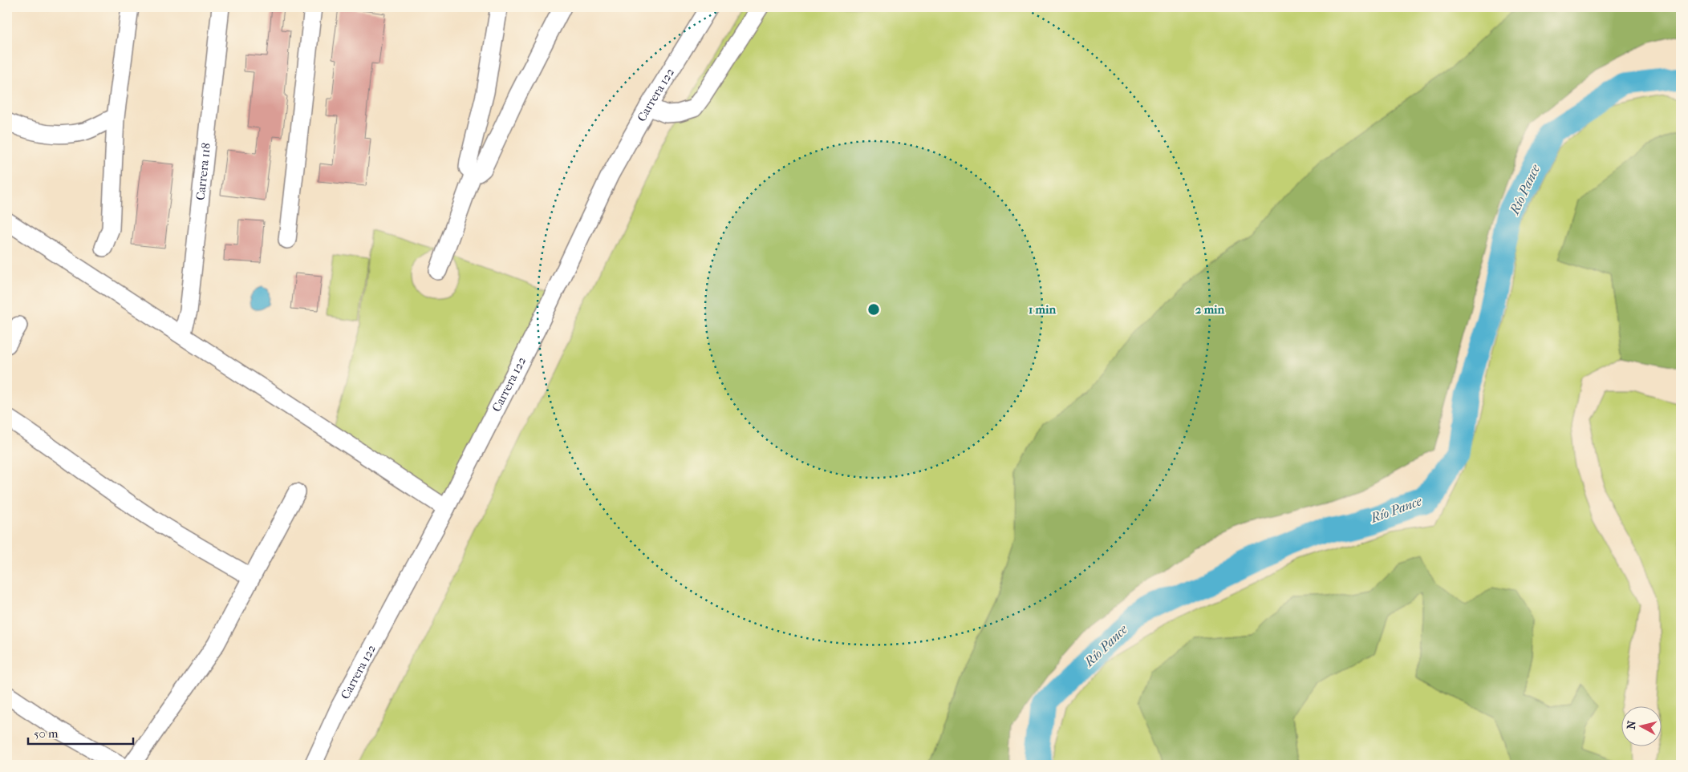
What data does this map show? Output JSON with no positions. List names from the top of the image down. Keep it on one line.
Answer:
{"streets":{"street":["Carrera 122","Carrera 118"]},"water":["Río Pance"],"scale_bar":"50 m","north":"left","rings":["1 min","2 min"]}
